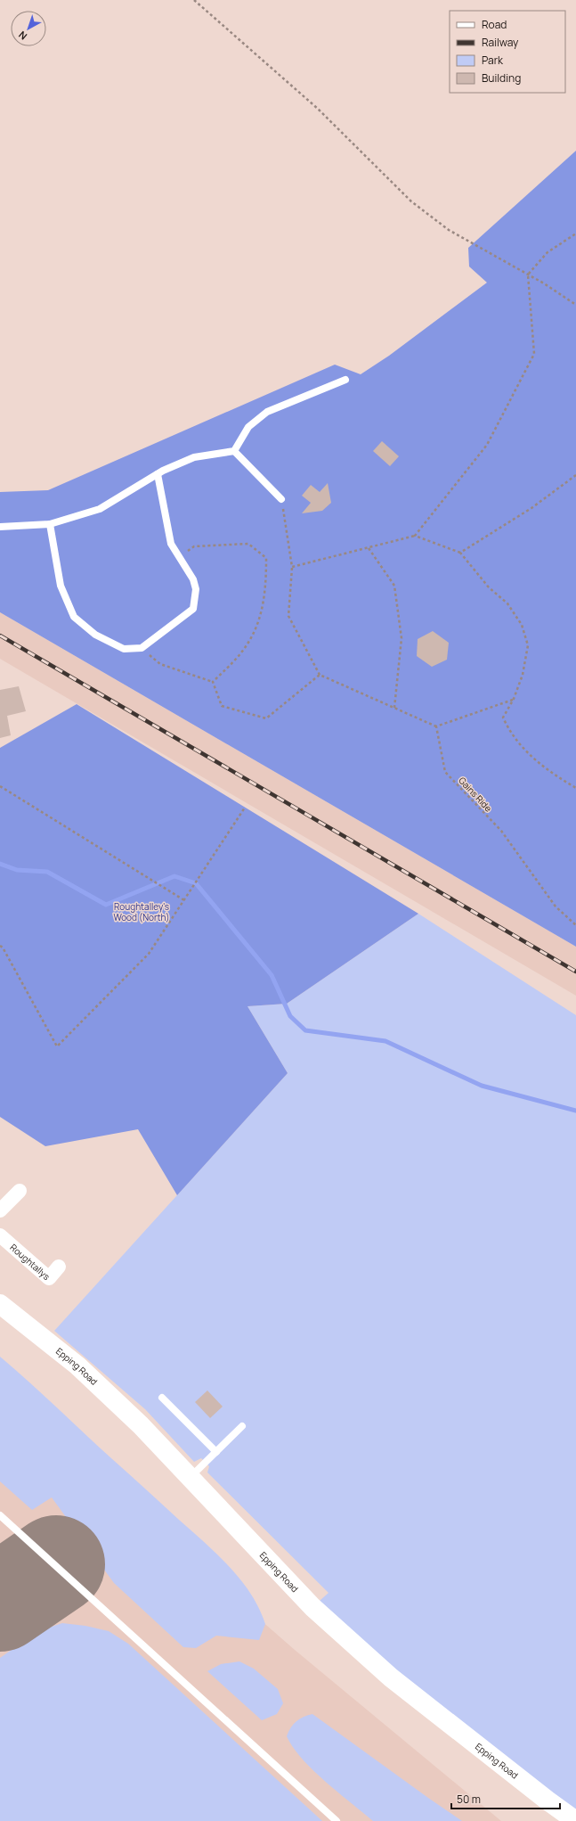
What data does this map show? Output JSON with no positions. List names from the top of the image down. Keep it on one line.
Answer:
{"streets":{"main road":["Epping Road"],"street":["Roughtallys"],"path":["Gains Ride"]},"parks":["Roughtalley's Wood (North)"],"legend":["Road","Railway","Park","Building"],"scale_bar":"50 m","north":"bottom left"}
